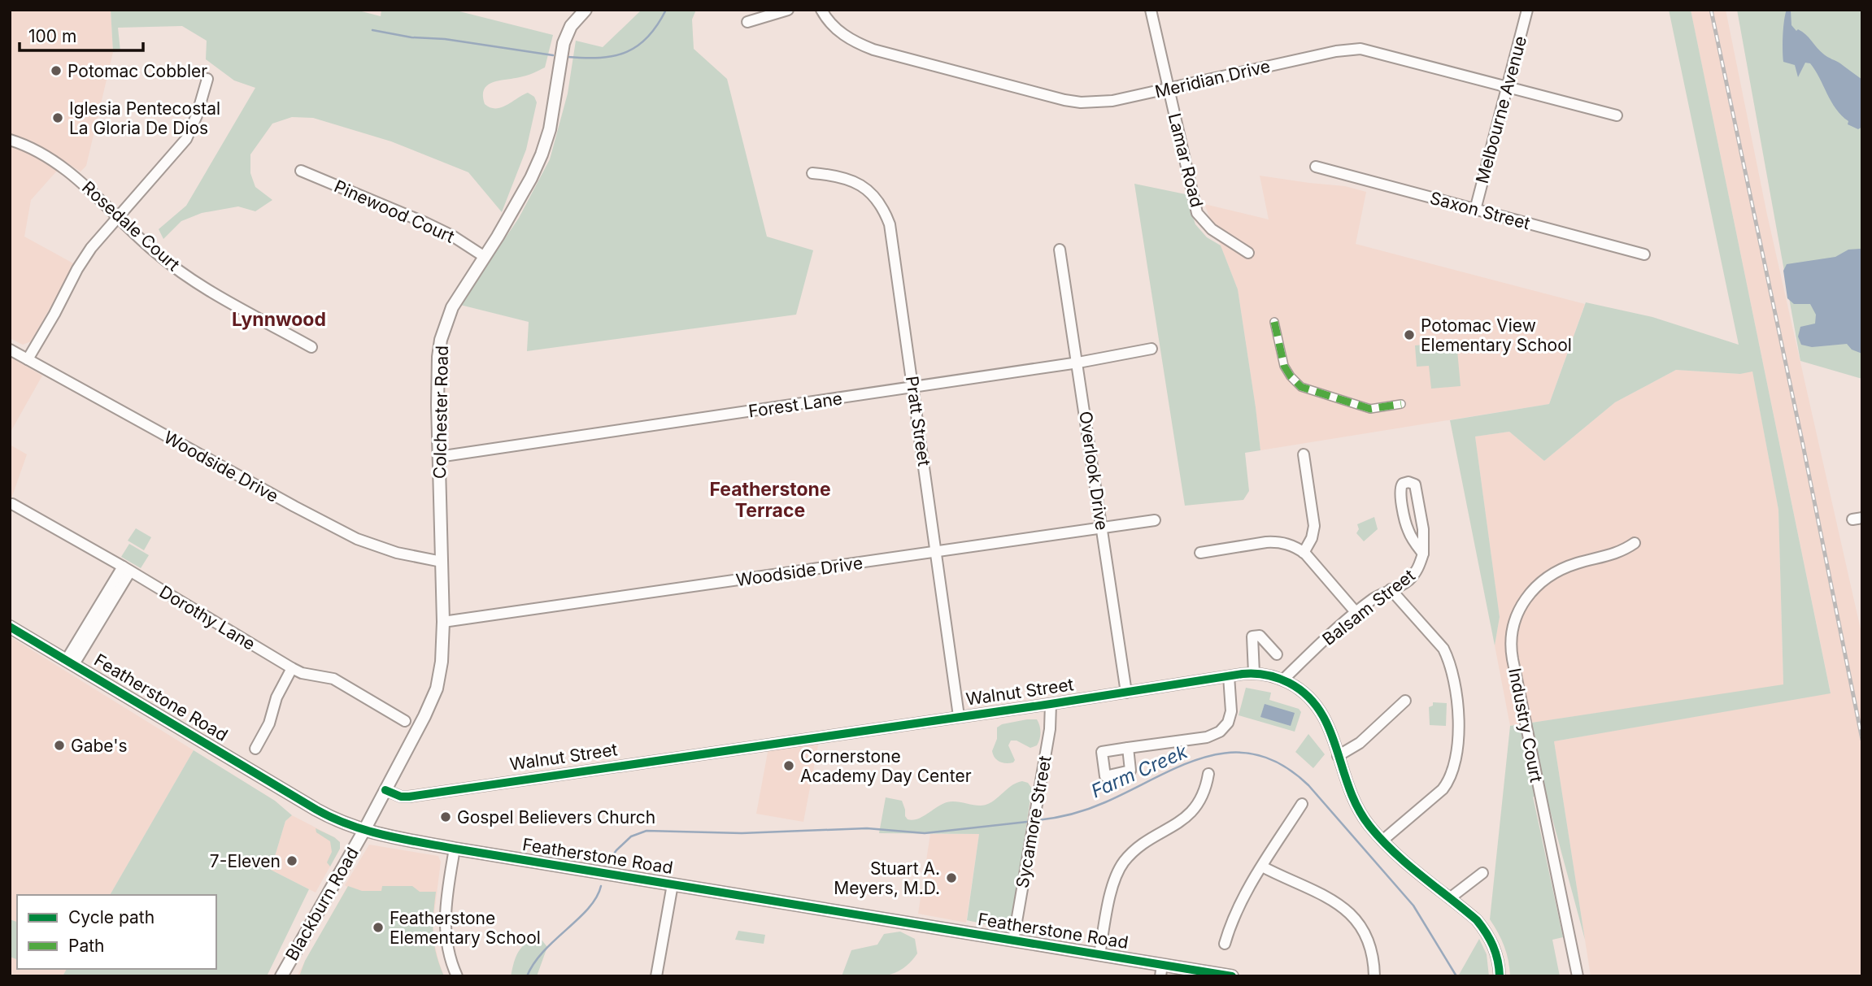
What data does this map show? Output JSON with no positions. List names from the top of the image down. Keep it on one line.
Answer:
{"streets":{"street":["Meridian Drive","Melbourne Avenue","Lamar Road","Saxon Street","Pinewood Court","Rosedale Court","Forest Lane","Colchester Road","Pratt Street","Woodside Drive","Overlook Drive","Balsam Street","Dorothy Lane","Walnut Street","Featherstone Road","Industry Court","Sycamore Street","Blackburn Road"]},"crossings":[["Meridian Drive","Melbourne Avenue"],["Meridian Drive","Lamar Road"],["Melbourne Avenue","Saxon Street"],["Pinewood Court","Colchester Road"],["Forest Lane","Colchester Road"],["Forest Lane","Pratt Street"],["Forest Lane","Overlook Drive"],["Colchester Road","Woodside Drive"],["Colchester Road","Walnut Street"],["Colchester Road","Featherstone Road"],["Colchester Road","Blackburn Road"],["Pratt Street","Woodside Drive"],["Pratt Street","Walnut Street"],["Woodside Drive","Overlook Drive"],["Overlook Drive","Walnut Street"],["Balsam Street","Walnut Street"],["Walnut Street","Sycamore Street"],["Featherstone Road","Sycamore Street"],["Featherstone Road","Blackburn Road"]],"districts":["Lynnwood","Featherstone Terrace"],"water":["Farm Creek"],"places":["Potomac Cobbler","Iglesia Pentecostal La Gloria De Dios","Potomac View Elementary School","Gabe's","Cornerstone Academy Day Center","Gospel Believers Church","7-Eleven","Stuart A. Meyers, M.D.","Featherstone Elementary School"],"legend":["Cycle path","Path"],"scale_bar":"100 m"}
